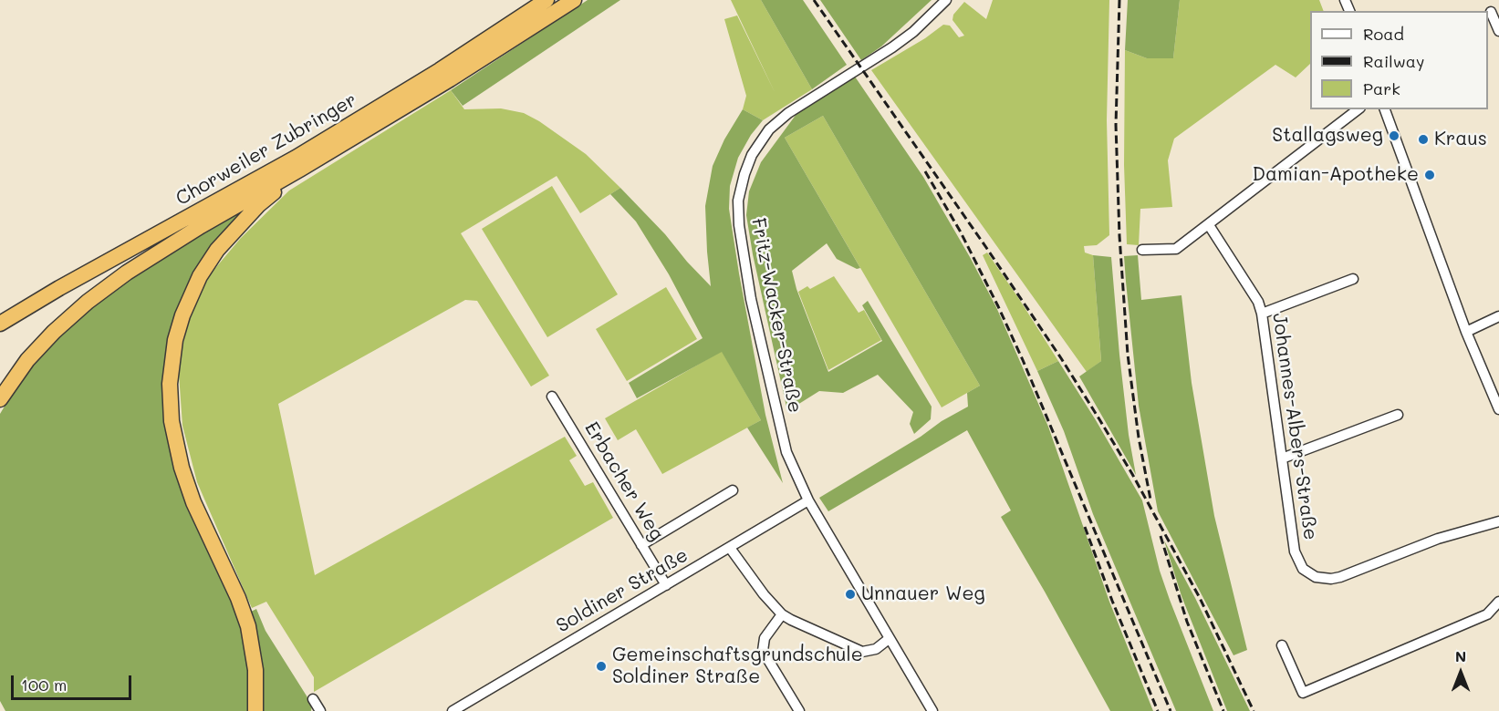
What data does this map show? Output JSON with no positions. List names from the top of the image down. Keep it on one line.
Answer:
{"streets":{"highway":["Chorweiler Zubringer"],"street":["Fritz-Wacker-Straße","Johannes-Albers-Straße","Erbacher Weg","Soldiner Straße"]},"crossings":[["Fritz-Wacker-Straße","Soldiner Straße"],["Erbacher Weg","Soldiner Straße"]],"places":["Stallagsweg","Kraus","Damian-Apotheke","Unnauer Weg","Gemeinschaftsgrundschule Soldiner Straße"],"legend":["Road","Railway","Park"],"scale_bar":"100 m","north":"top"}
